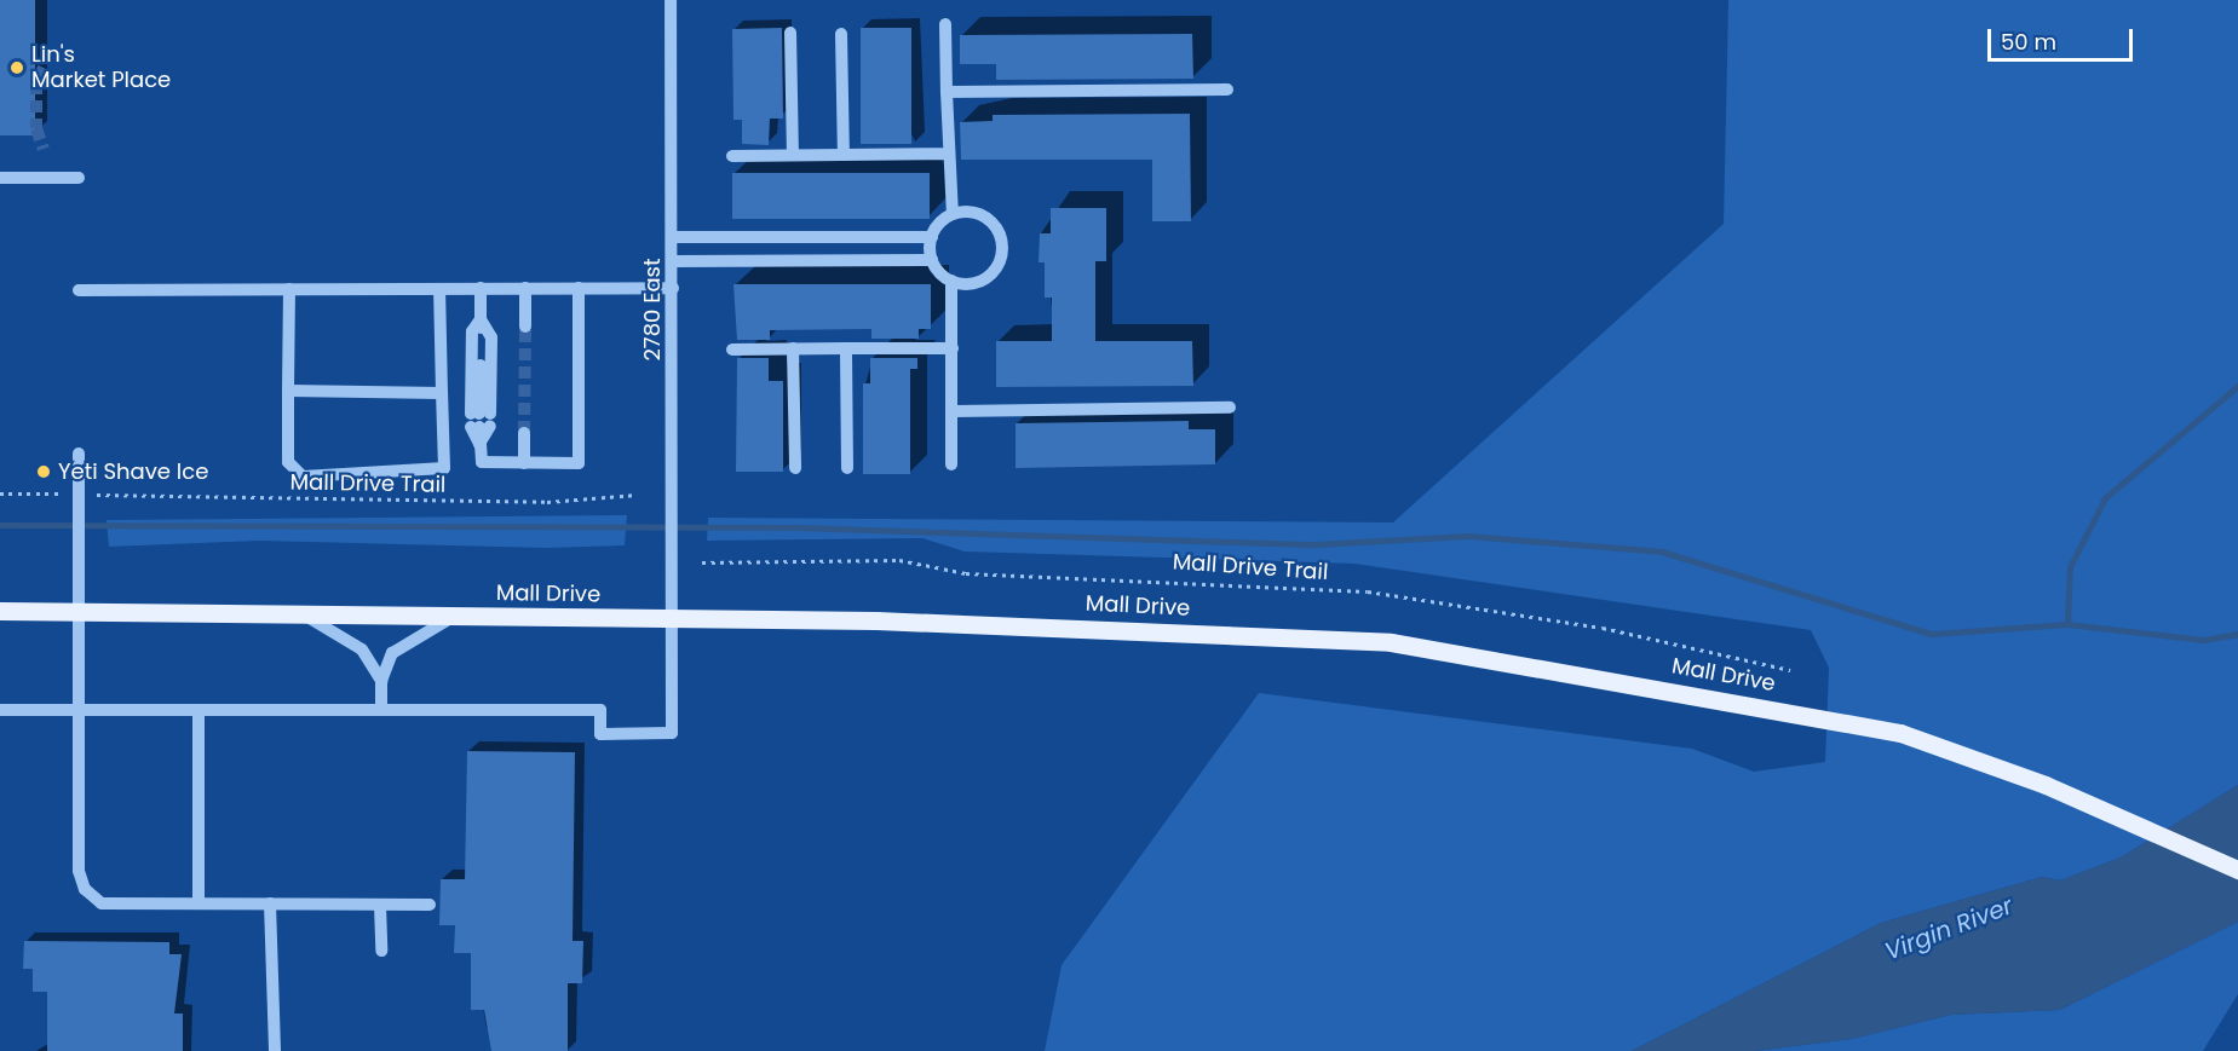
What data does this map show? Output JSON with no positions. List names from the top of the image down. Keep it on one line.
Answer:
{"streets":{"main road":["Mall Drive"],"street":["2780 East"],"path":["Mall Drive Trail"]},"crossings":[["2780 East","Mall Drive"]],"water":["Virgin River"],"places":["Lin's Market Place","Yeti Shave Ice"],"scale_bar":"50 m"}
